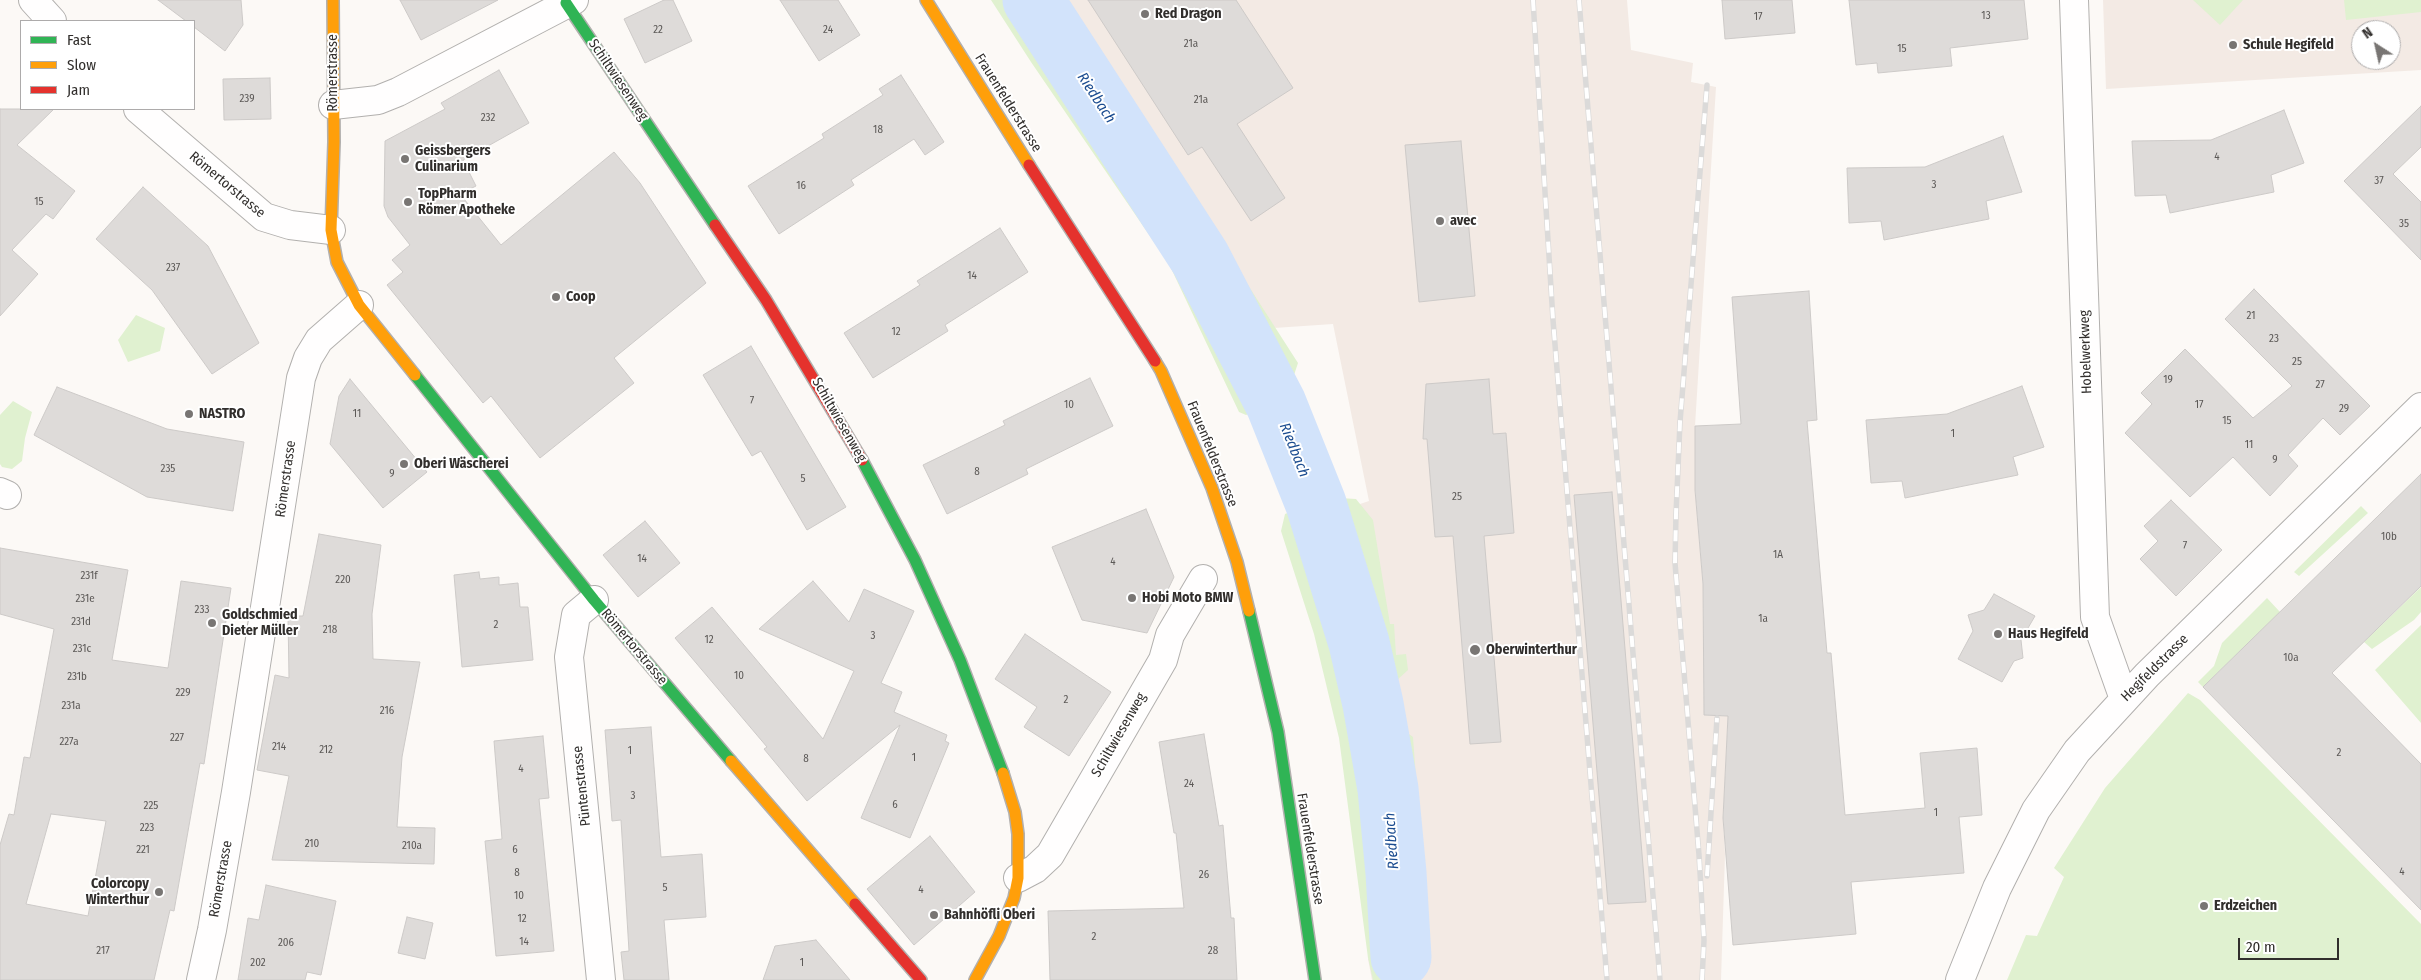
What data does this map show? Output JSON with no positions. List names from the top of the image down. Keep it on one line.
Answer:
{"streets":{"street":["Römerstrasse","Schiltwiesenweg","Frauenfelderstrasse","Römertorstrasse","Hobelwerkweg","Hegifeldstrasse","Püntenstrasse"]},"crossings":[["Römerstrasse","Schiltwiesenweg"],["Römerstrasse","Römertorstrasse"],["Römertorstrasse","Püntenstrasse"],["Hobelwerkweg","Hegifeldstrasse"]],"water":["Riedbach"],"places":["Red Dragon","Schule Hegifeld","Geissbergers Culinarium","TopPharm Römer Apotheke","avec","Coop","NASTRO","Oberi Wäscherei","Hobi Moto BMW","Goldschmied Dieter Müller","Haus Hegifeld","Oberwinterthur","Colorcopy Winterthur","Erdzeichen","Bahnhöfli Oberi"],"house_numbers":["13","17","22","24","21a","15","239","21a","232","18","4","37","3","16","15","35","237","14","21","12","23","25","19","27","7","10","17","29","11","15","1","11","9","235","8","9","5","25","10b","7","1A","14","4","231f","220","231e","233","1a","231d","2","218","3","12","231c","10a","10","231b","229","2","231a","216","227","227a","214","212","1","2","1","8","4","24","3","6","225","1","223","210","210a","221","6","4","8","26","5","4","10","12","2","14","206","217","28","202","1"],"legend":["Fast","Slow","Jam"],"scale_bar":"20 m","north":"top left"}
